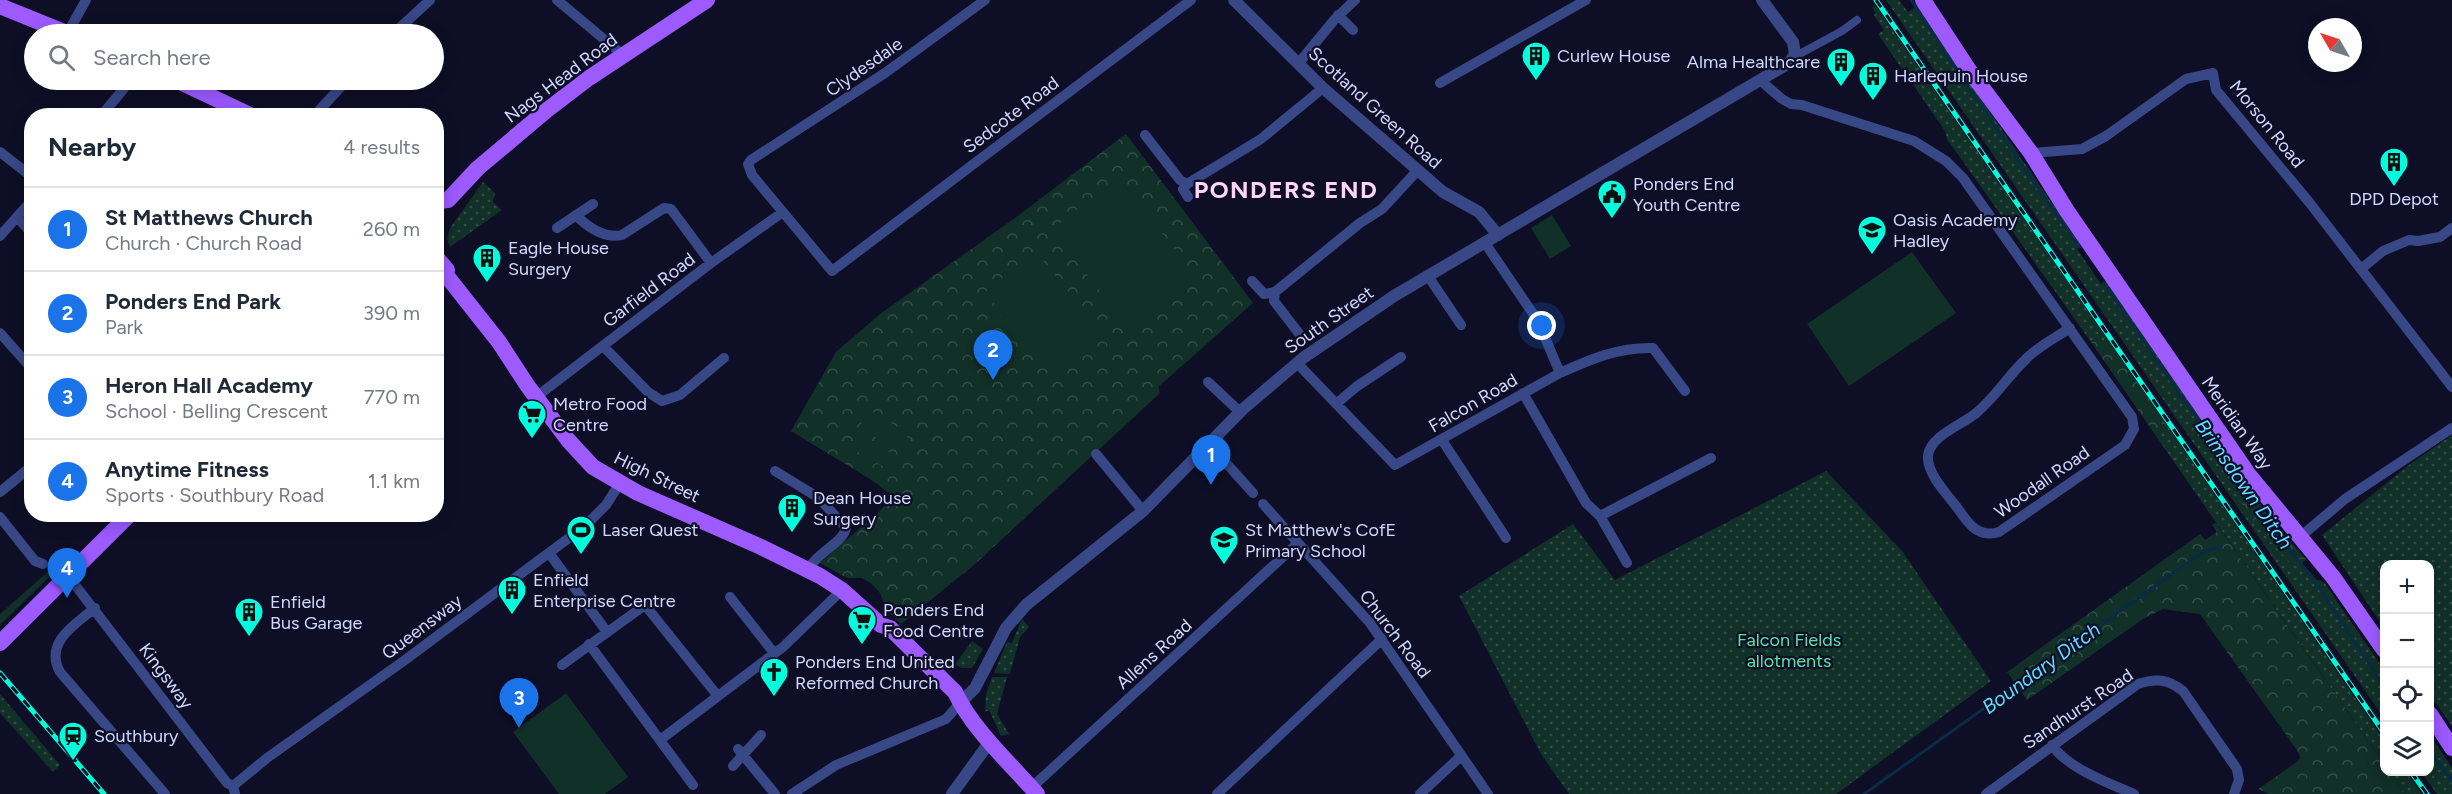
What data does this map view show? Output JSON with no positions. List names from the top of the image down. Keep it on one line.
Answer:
{"streets":{"main road":["Nags Head Road","Meridian Way","High Street"],"street":["Clydesdale","Scotland Green Road","Sedcote Road","Morson Road","Garfield Road","South Street","Falcon Road","Woodall Road","Queensway","Church Road","Allens Road","Kingsway","Sandhurst Road"]},"crossings":[["Clydesdale","Sedcote Road"],["Clydesdale","Garfield Road"],["Scotland Green Road","South Street"],["Sedcote Road","Garfield Road"],["Morson Road","Meridian Way"],["Garfield Road","High Street"],["South Street","Falcon Road"],["South Street","High Street"],["South Street","Woodall Road"],["High Street","Queensway"],["High Street","Allens Road"],["Queensway","Kingsway"],["Church Road","Allens Road"]],"districts":["PONDERS END"],"water":["Brimsdown Ditch","Boundary Ditch"],"parks":["Falcon Fields allotments"],"places":{"building":["Curlew House","Alma Healthcare","Harlequin House","DPD Depot","Eagle House Surgery","Dean House Surgery","Enfield Enterprise Centre","Enfield Bus Garage"],"public building":["Ponders End Youth Centre"],"school or university":["Oasis Academy Hadley","St Matthew's CofE Primary School"],"supermarket":["Metro Food Centre","Ponders End Food Centre"],"sports":["Laser Quest"],"church":["Ponders End United Reformed Church"],"station":["Southbury"]},"north":"top left","page":{"search":"Search here","heading":["Nearby","4 results"],"list":[{"mark":"1","name":"St Matthews Church","note":"Church · Church Road","value":"260 m"},{"mark":"2","name":"Ponders End Park","note":"Park","value":"390 m"},{"mark":"3","name":"Heron Hall Academy","note":"School · Belling Crescent","value":"770 m"},{"mark":"4","name":"Anytime Fitness","note":"Sports · Southbury Road","value":"1.1 km"}],"pins":["2","1","4","3"],"map_buttons":["+","−"]}}
